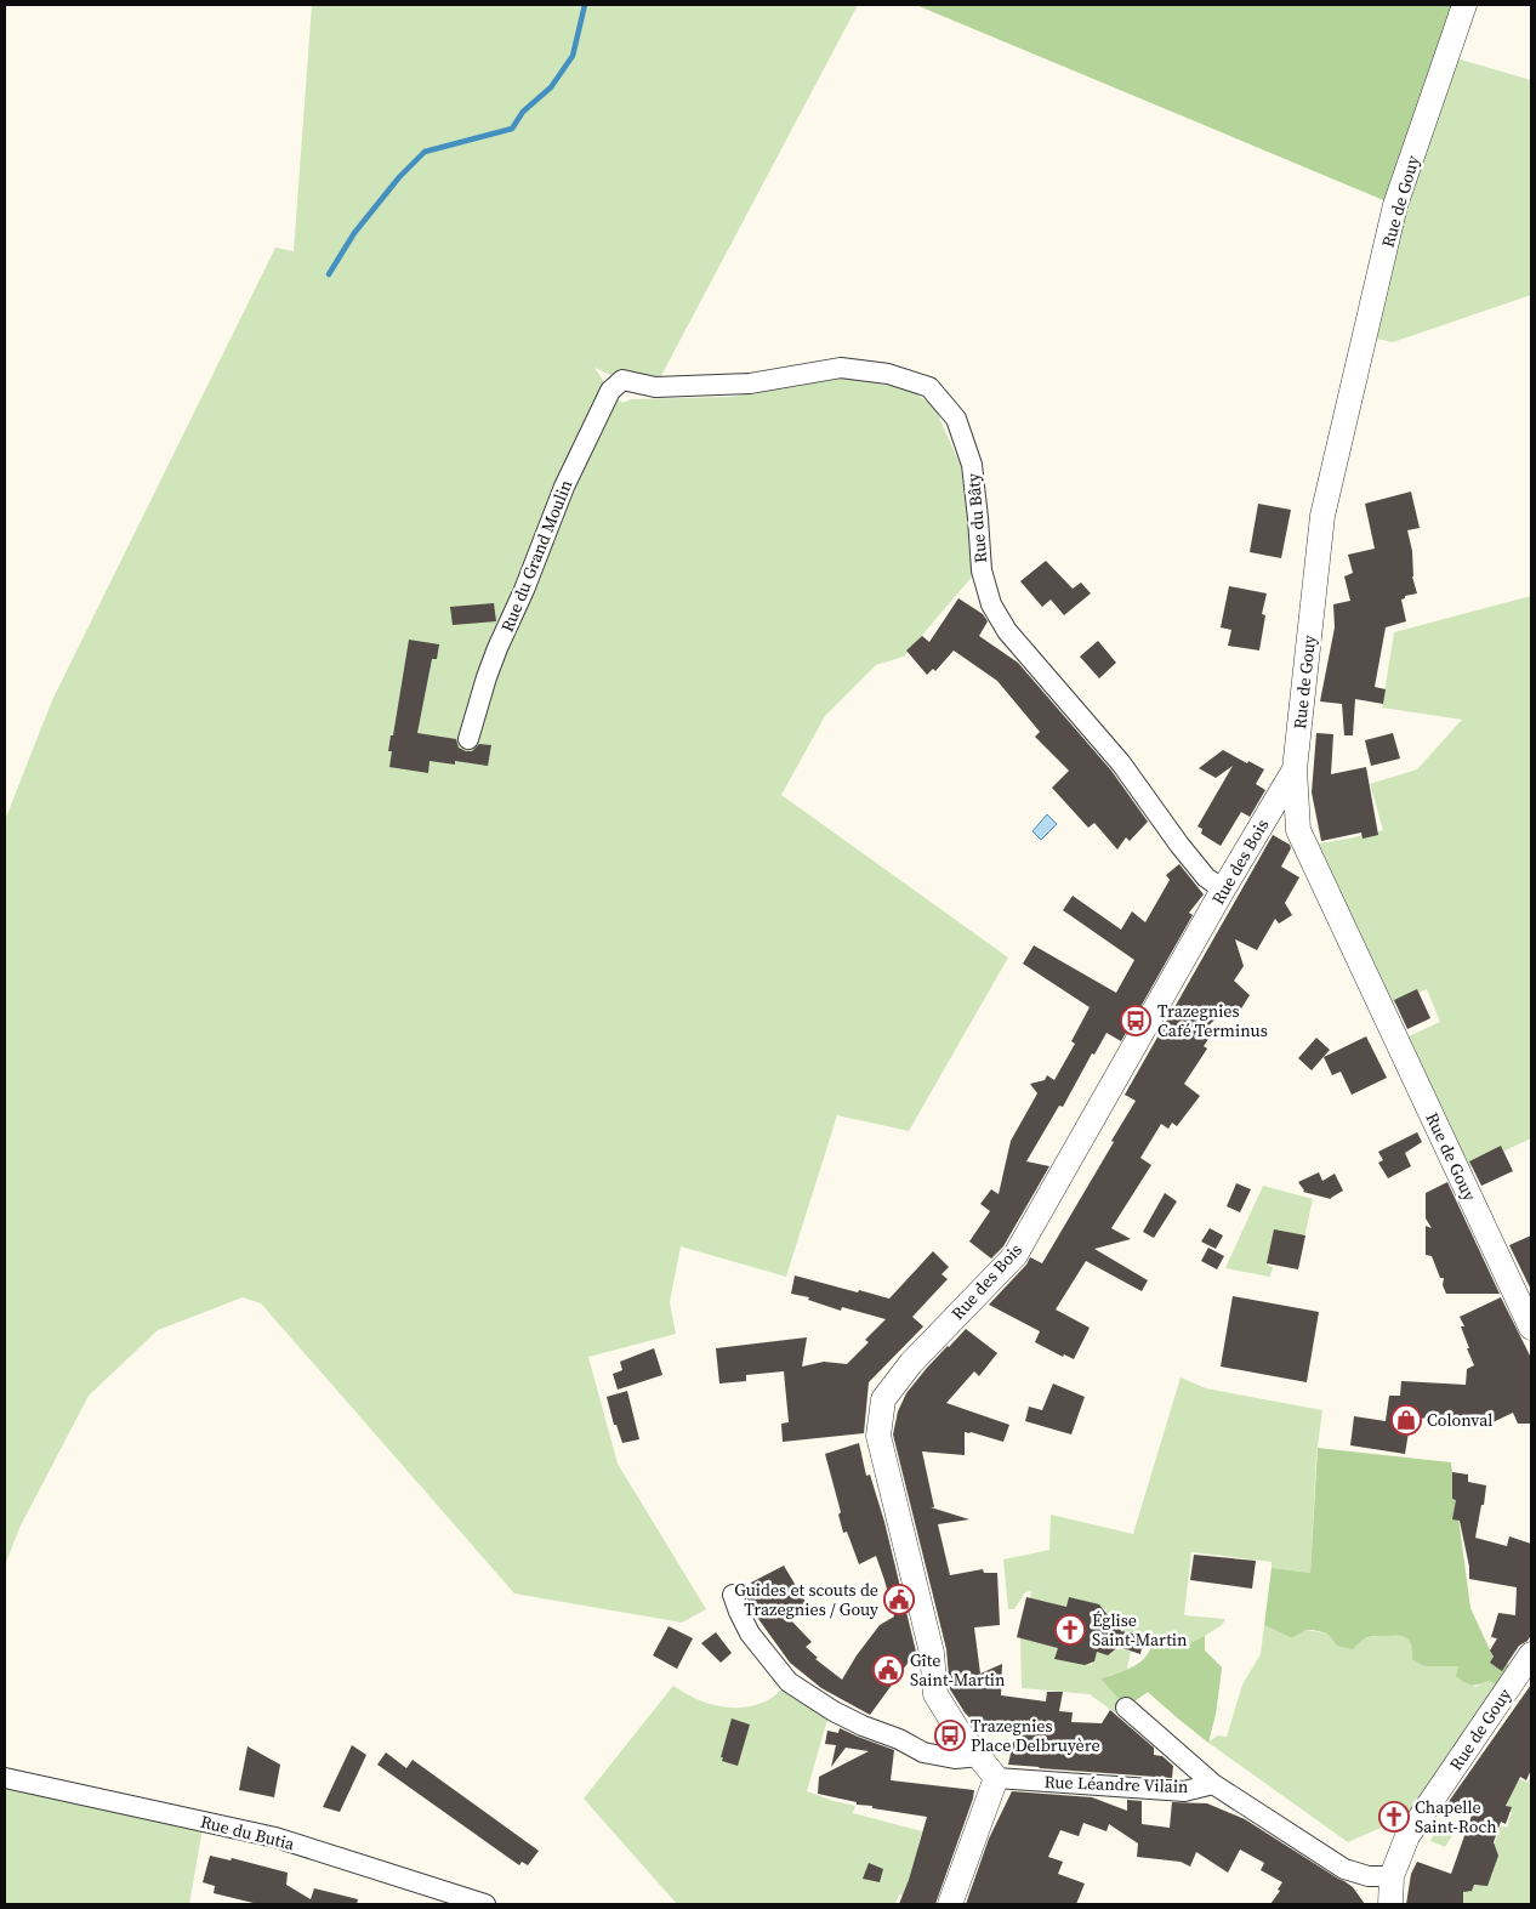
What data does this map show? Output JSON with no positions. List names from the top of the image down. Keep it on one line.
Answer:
{"streets":{"street":["Rue de Gouy","Rue du Bâty","Rue du Grand Moulin","Rue des Bois","Rue Léandre Vilain","Rue du Butia"]},"crossings":[["Rue de Gouy","Rue des Bois"],["Rue de Gouy","Rue Léandre Vilain"],["Rue du Bâty","Rue du Grand Moulin"],["Rue du Bâty","Rue des Bois"],["Rue des Bois","Rue Léandre Vilain"]],"places":{"bus stop":["Trazegnies Café Terminus","Trazegnies Place Delbruyère"],"shop":["Colonval"],"public building":["Guides et scouts de Trazegnies / Gouy","Gîte Saint-Martin"],"church":["Église Saint-Martin","Chapelle Saint-Roch"]}}
